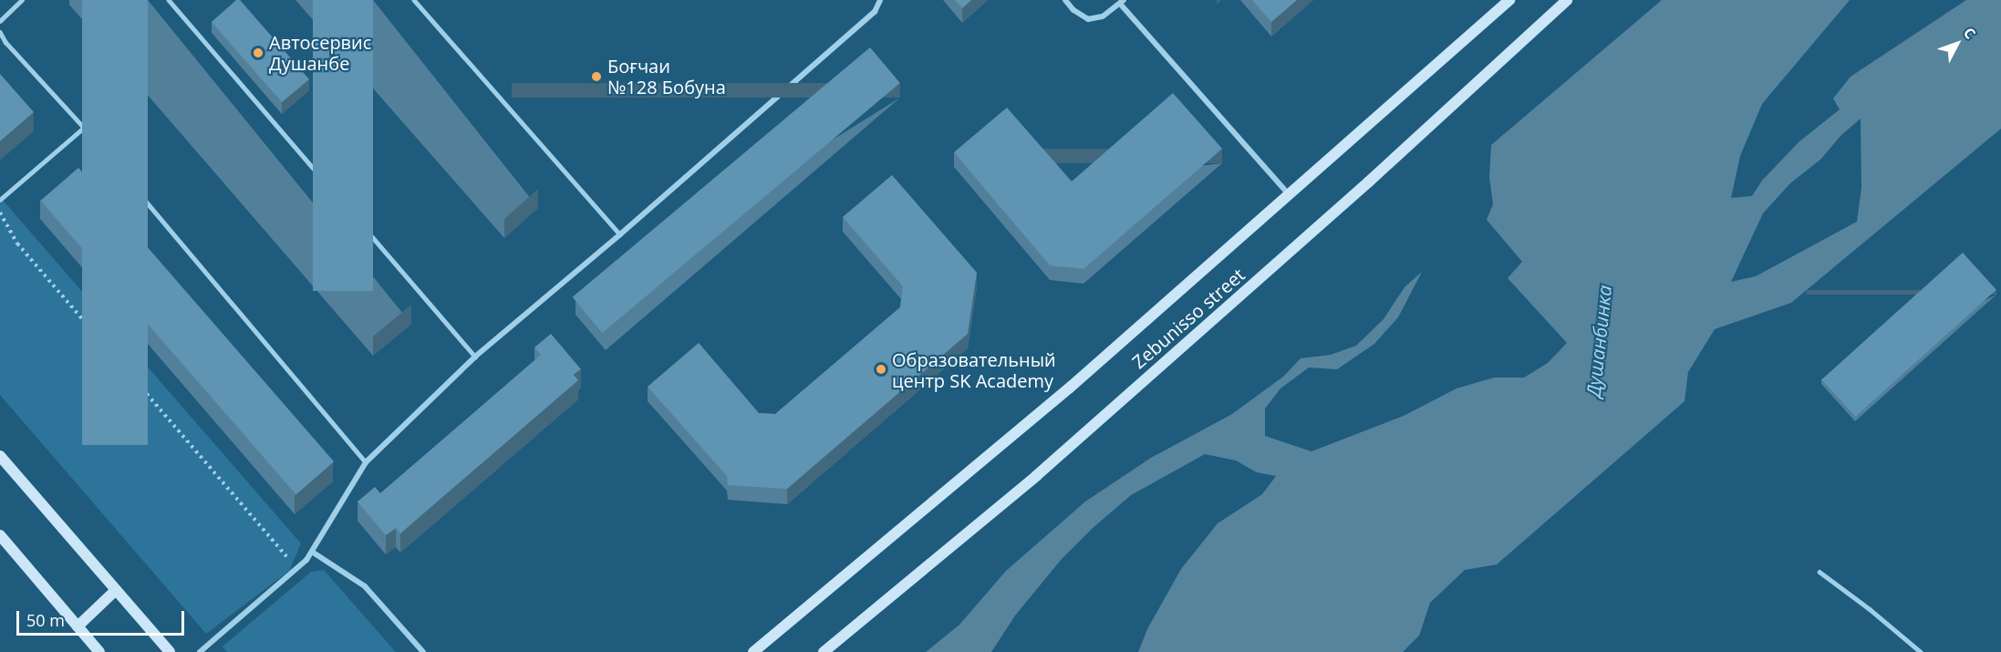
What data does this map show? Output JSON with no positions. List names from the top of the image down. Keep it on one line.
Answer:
{"streets":{"main road":["Zebunisso street"]},"water":["Душанбинка"],"places":["Автосервис Душанбе","Боғчаи №128 Бобуна","Образовательный центр SK Academy"],"scale_bar":"50 m","north":"top right"}
